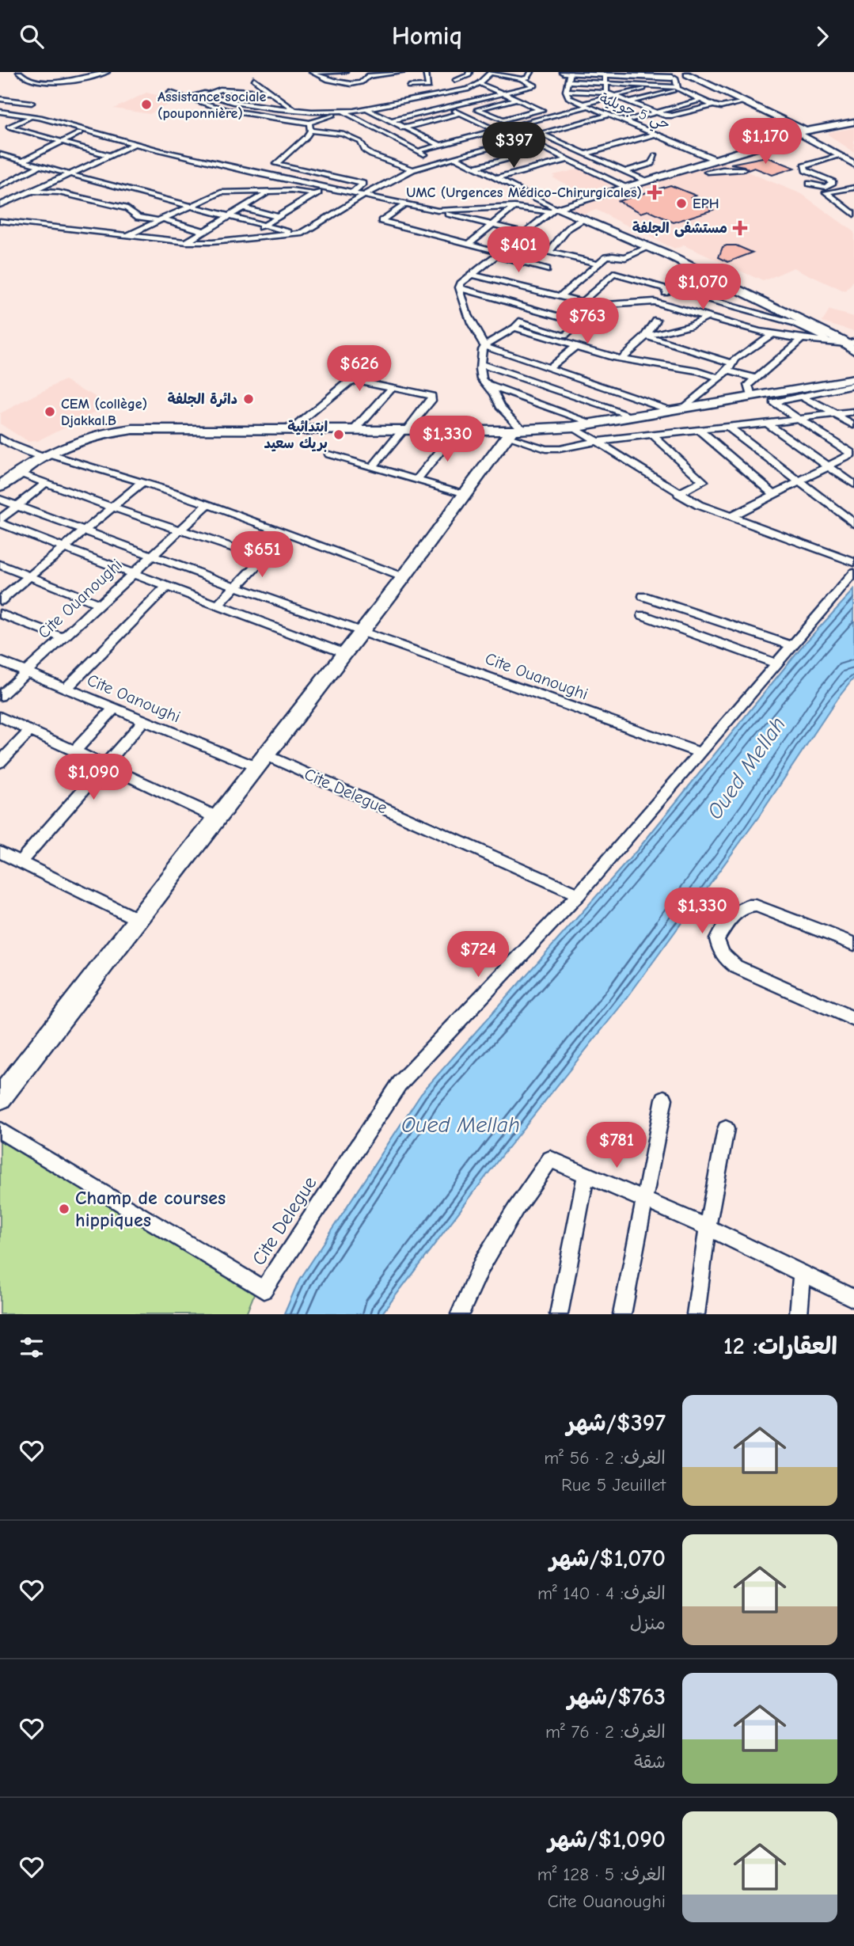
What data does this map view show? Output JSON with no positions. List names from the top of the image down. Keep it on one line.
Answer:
{"streets":{"street":["حي 5 جويلية","Cite Ouanoughi","Cite Oanoughi","Cite Delegue"]},"crossings":[["Cite Ouanoughi","Cite Oanoughi"],["Cite Oanoughi","Cite Delegue"]],"water":["Oued Mellah"],"places":{"other":["Assistance sociale (pouponnière)","EPH","دائرة الجلفة","CEM (collège) Djakkal.B","ابتدائية بريك سعيد","Champ de courses hippiques"],"health":["UMC (Urgences Médico-Chirurgicales)","مستشفى الجلفة"]},"page":{"header":"Homiq","price":["$1,170","$397","$401","$1,070","$763","$626","$1,330","$651","$1,090","$1,330","$724","$781"],"heading":"العقارات: 12","list":[{"name":"$397/شهر","note":"الغرف: 2 · 56 m² · Rue 5 Jeuillet"},{"name":"$1,070/شهر","note":"الغرف: 4 · 140 m² · منزل"},{"name":"$763/شهر","note":"الغرف: 2 · 76 m² · شقة"},{"name":"$1,090/شهر","note":"الغرف: 5 · 128 m² · Cite Ouanoughi"}]}}
